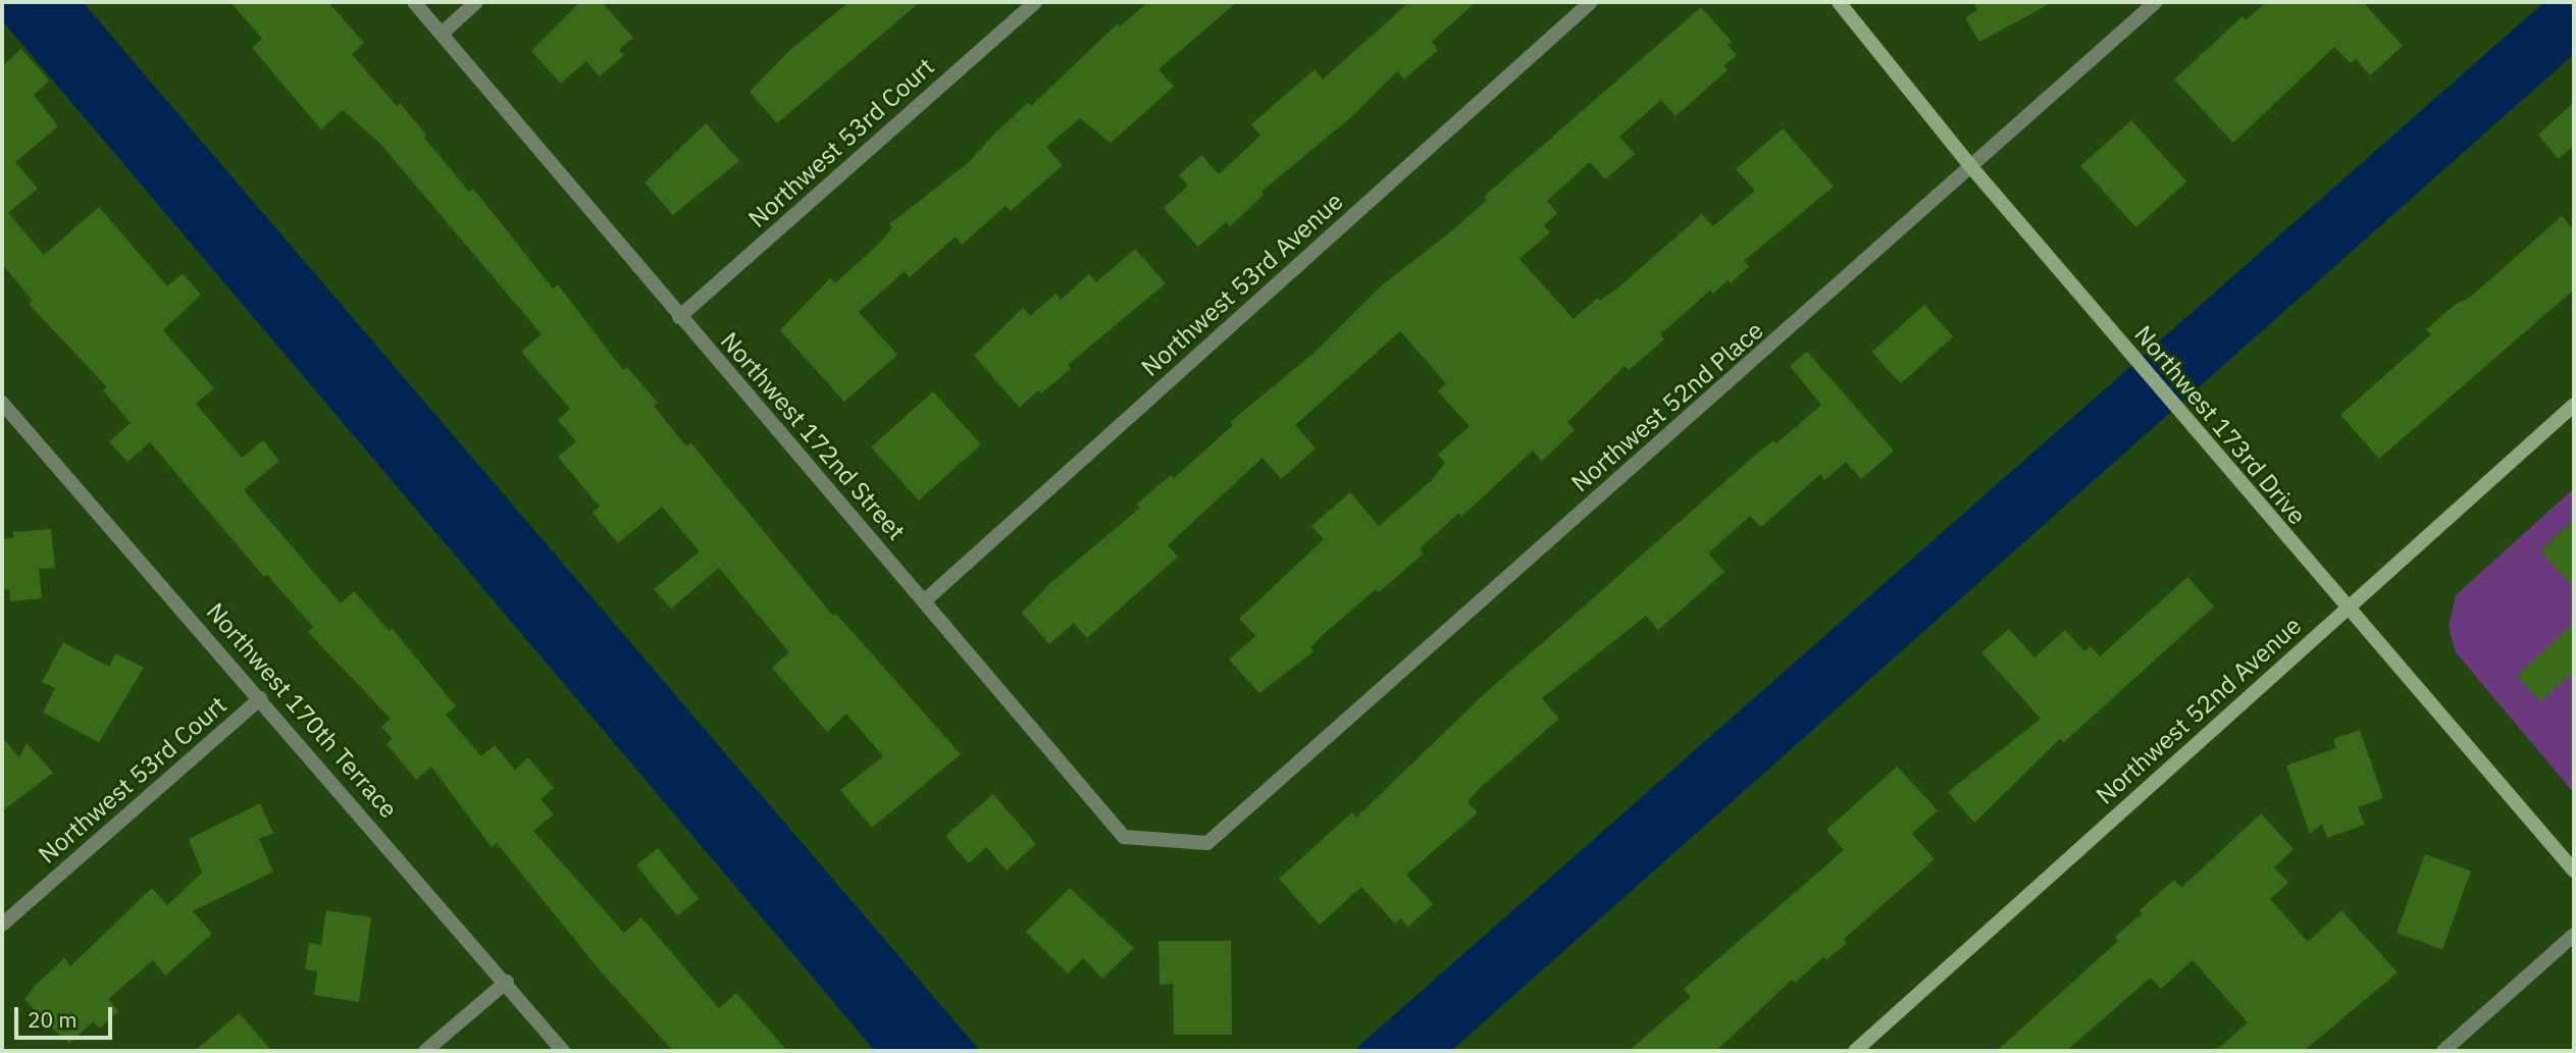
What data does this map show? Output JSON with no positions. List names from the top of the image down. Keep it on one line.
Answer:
{"streets":{"street":["Northwest 53rd Court","Northwest 53rd Avenue","Northwest 52nd Place","Northwest 173rd Drive","Northwest 172nd Street","Northwest 170th Terrace","Northwest 52nd Avenue"]},"crossings":[["Northwest 53rd Court","Northwest 172nd Street"],["Northwest 53rd Court","Northwest 170th Terrace"],["Northwest 53rd Avenue","Northwest 172nd Street"],["Northwest 52nd Place","Northwest 173rd Drive"],["Northwest 52nd Place","Northwest 172nd Street"],["Northwest 173rd Drive","Northwest 52nd Avenue"]],"scale_bar":"20 m"}
